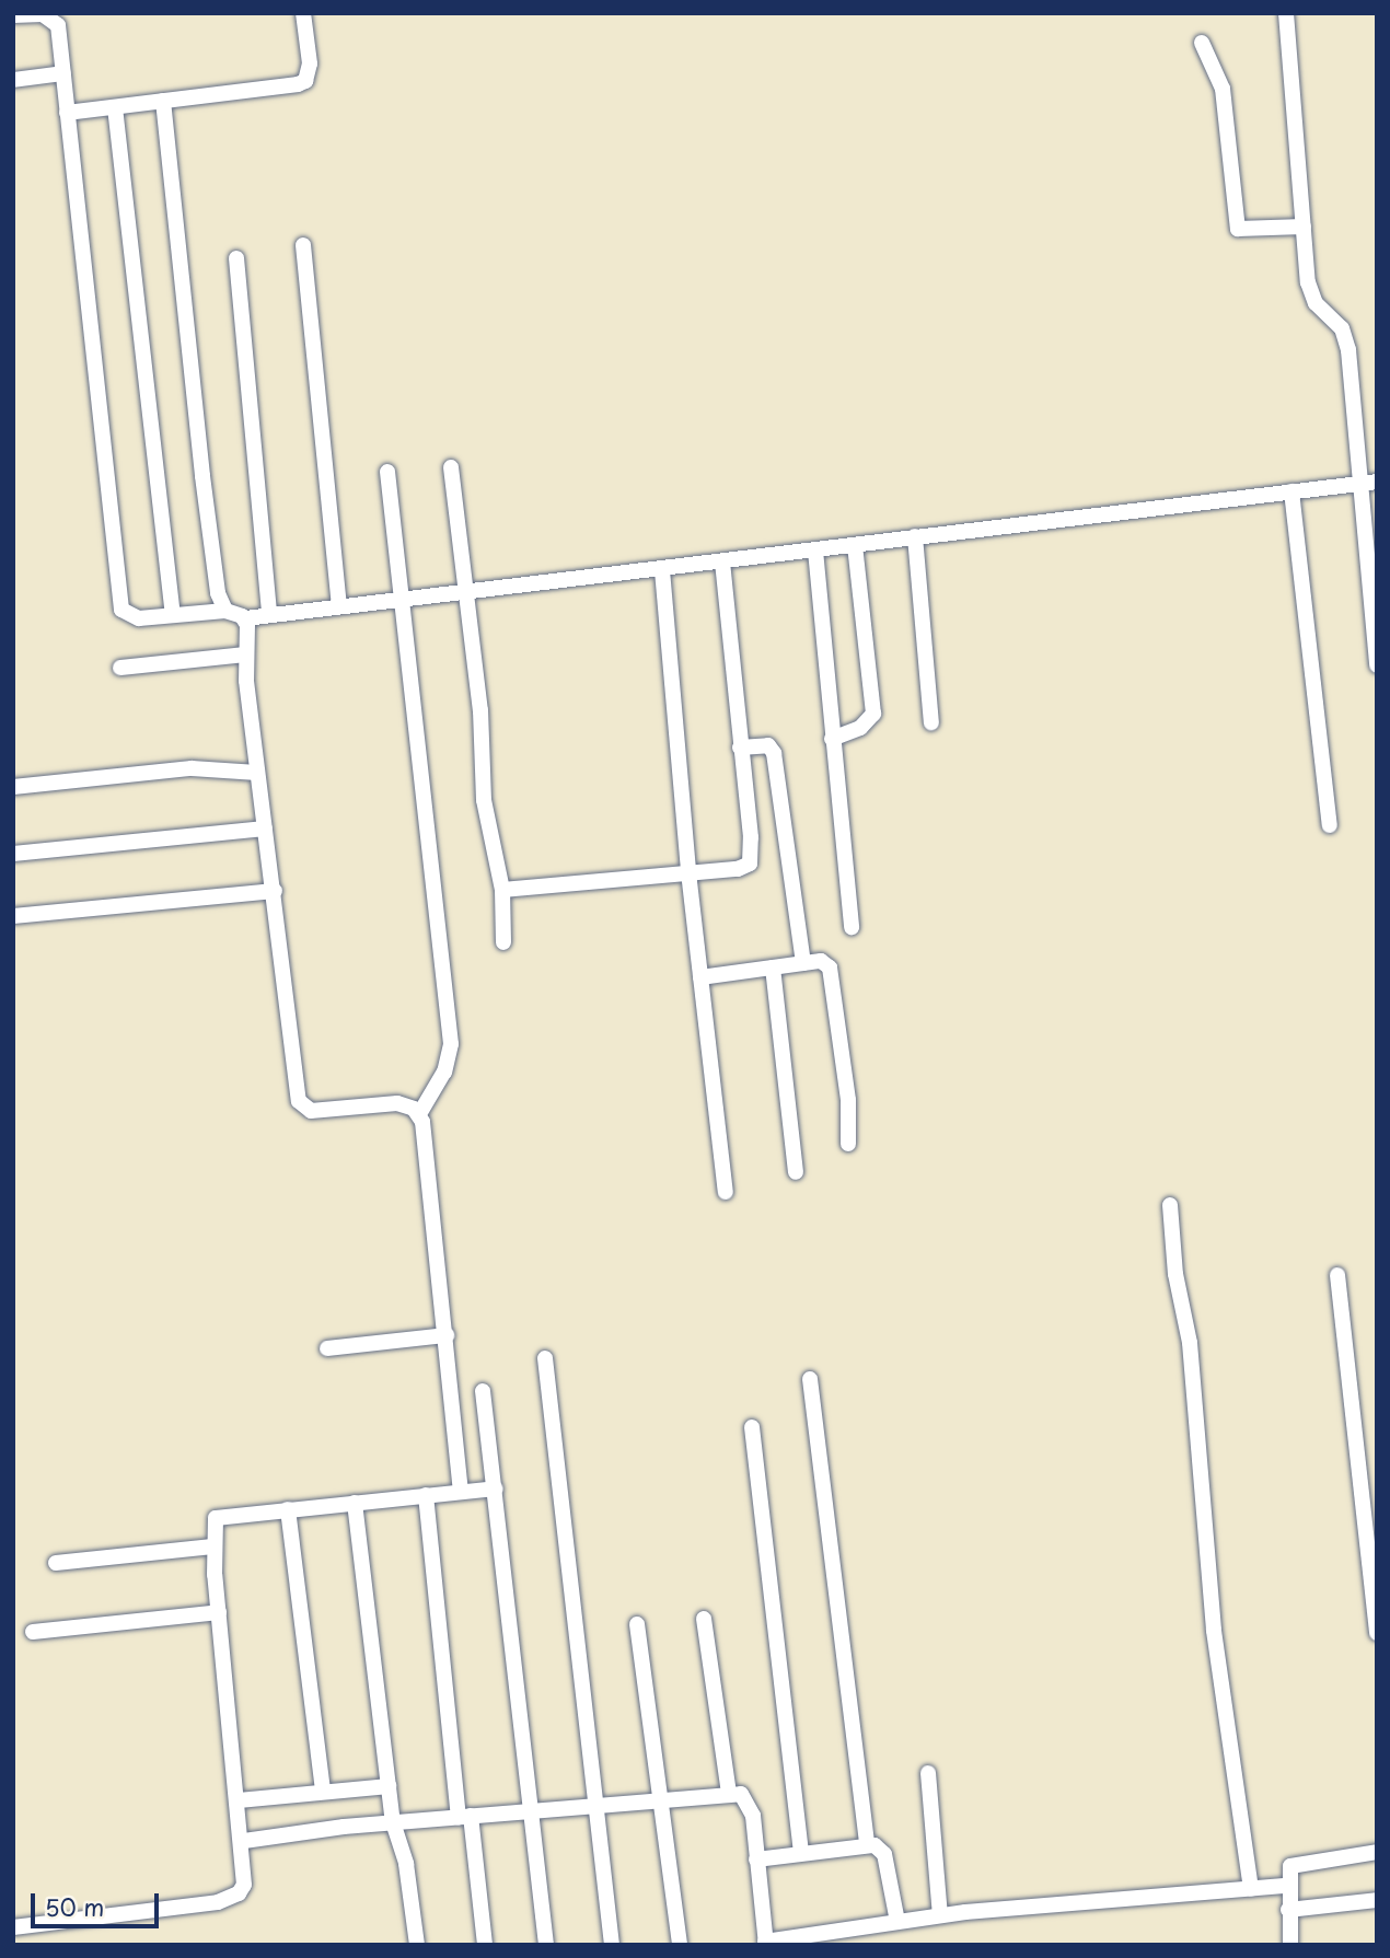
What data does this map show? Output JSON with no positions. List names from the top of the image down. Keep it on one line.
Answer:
{"scale_bar":"50 m"}
